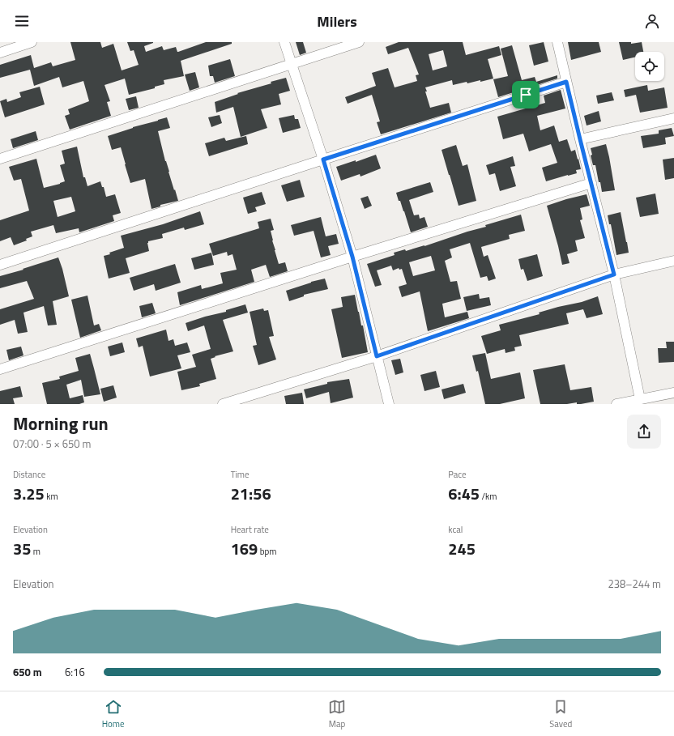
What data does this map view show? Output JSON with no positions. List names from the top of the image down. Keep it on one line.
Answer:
{"page":{"header":"Milers","heading":["Morning run","07:00 · 5 × 650 m"],"stats":[["Distance","3.25 km"],["Time","21:56"],["Pace","6:45 /km"],["Elevation","35 m"],["Heart rate","169 bpm"],["kcal","245"]],"chart":["Elevation","238–244 m"],"list":[{"name":"650 m","note":"6:16"}],"tabs":["Home","Map","Saved"]}}
